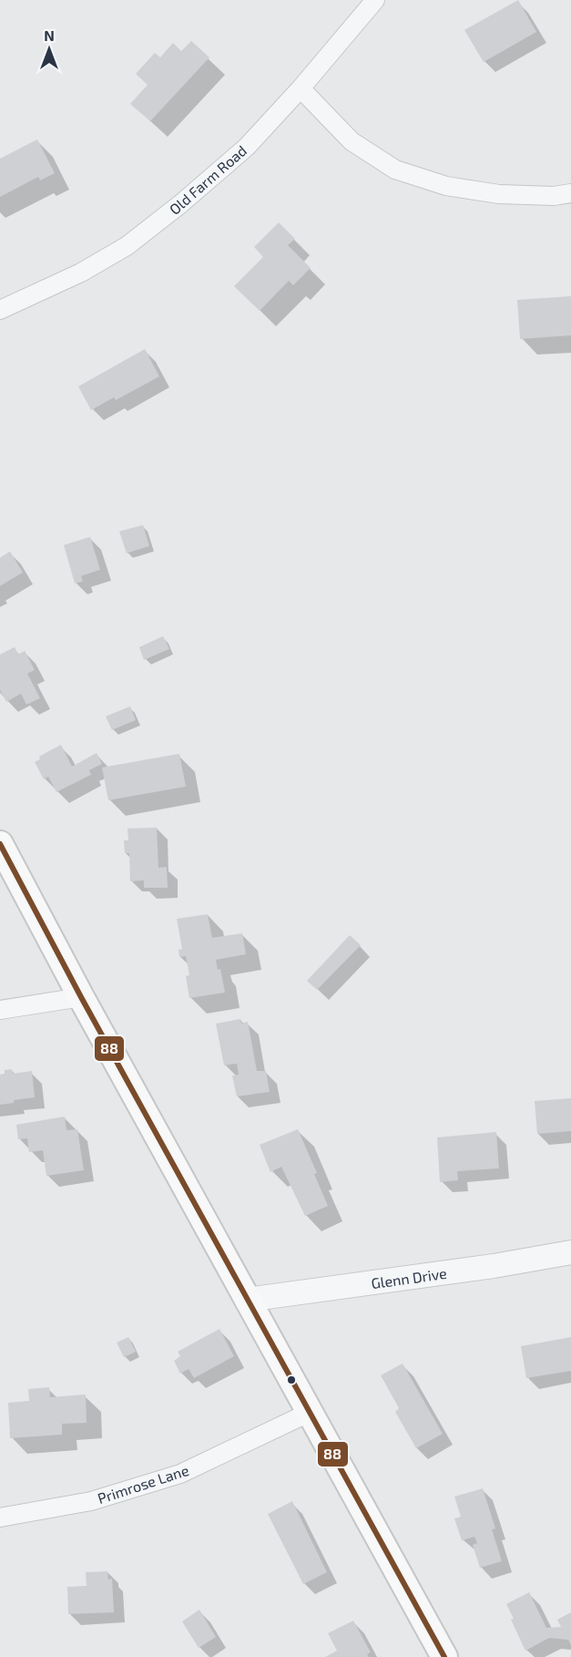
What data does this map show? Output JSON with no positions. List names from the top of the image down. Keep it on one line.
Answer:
{"streets":{"street":["Old Farm Road","Glenn Drive","Primrose Lane"]},"lines":["transit line 88"],"north":"top"}
